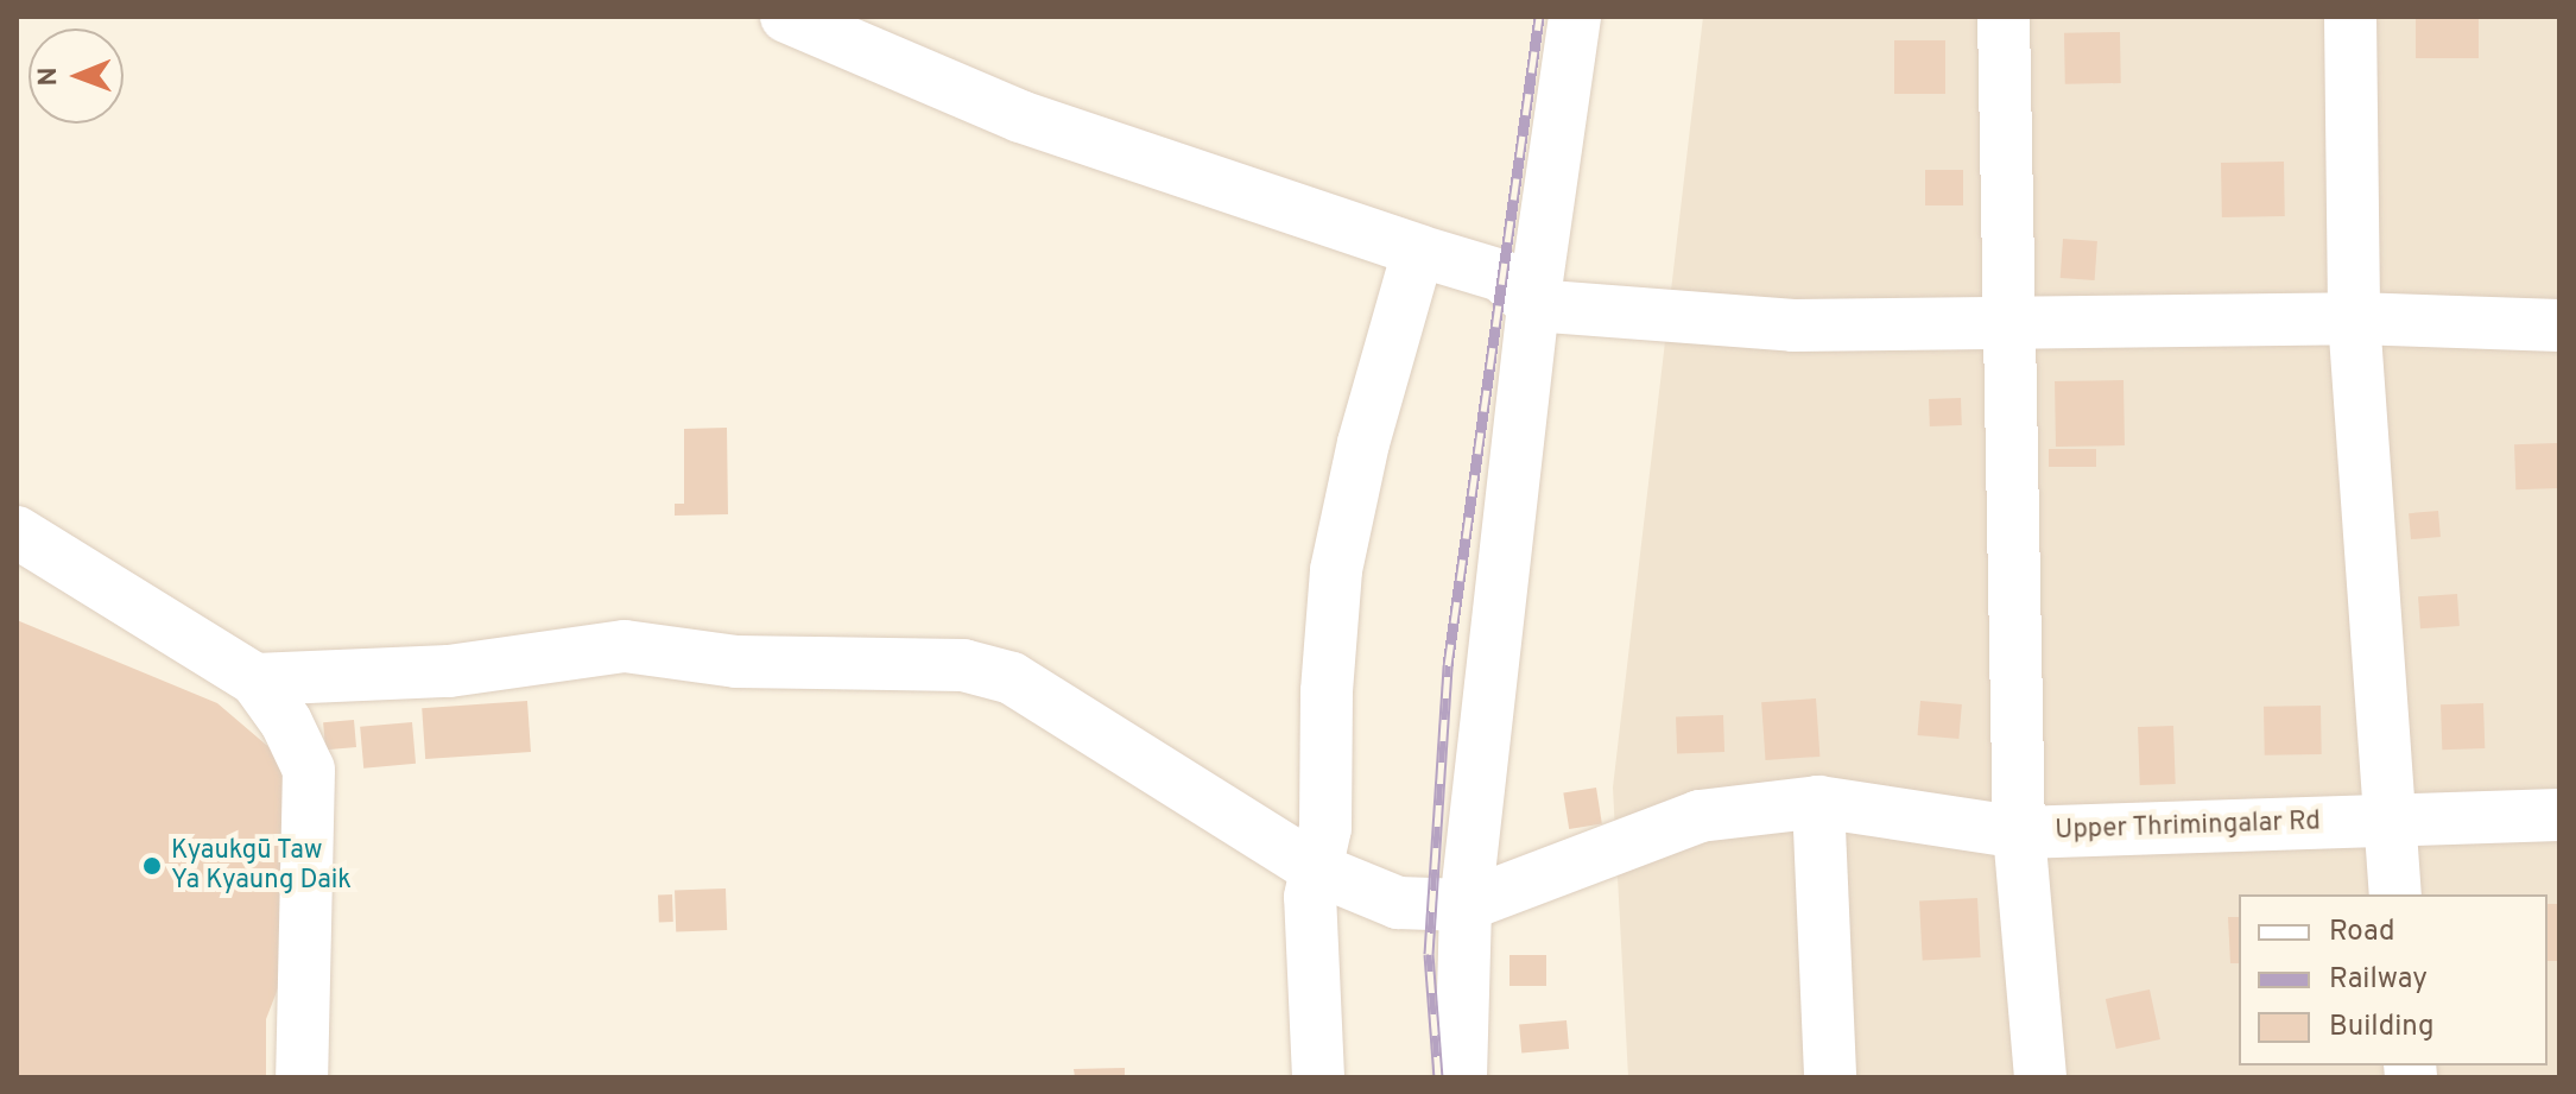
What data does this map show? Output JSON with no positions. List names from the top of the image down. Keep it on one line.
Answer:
{"streets":{"street":["Upper Thrimingalar Rd"]},"places":["Kyaukgū Taw Ya Kyaung Daik"],"legend":["Road","Railway","Building"],"north":"left"}
